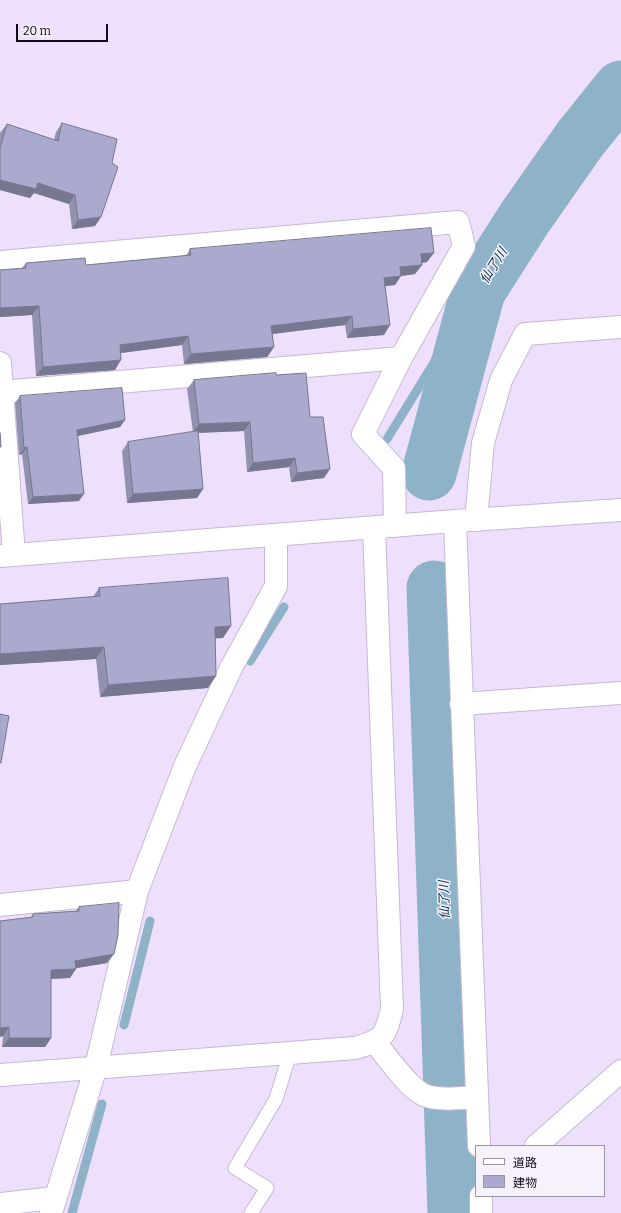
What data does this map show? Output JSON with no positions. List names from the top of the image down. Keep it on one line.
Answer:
{"water":["仙了川"],"legend":["道路","建物"],"scale_bar":"20 m"}
